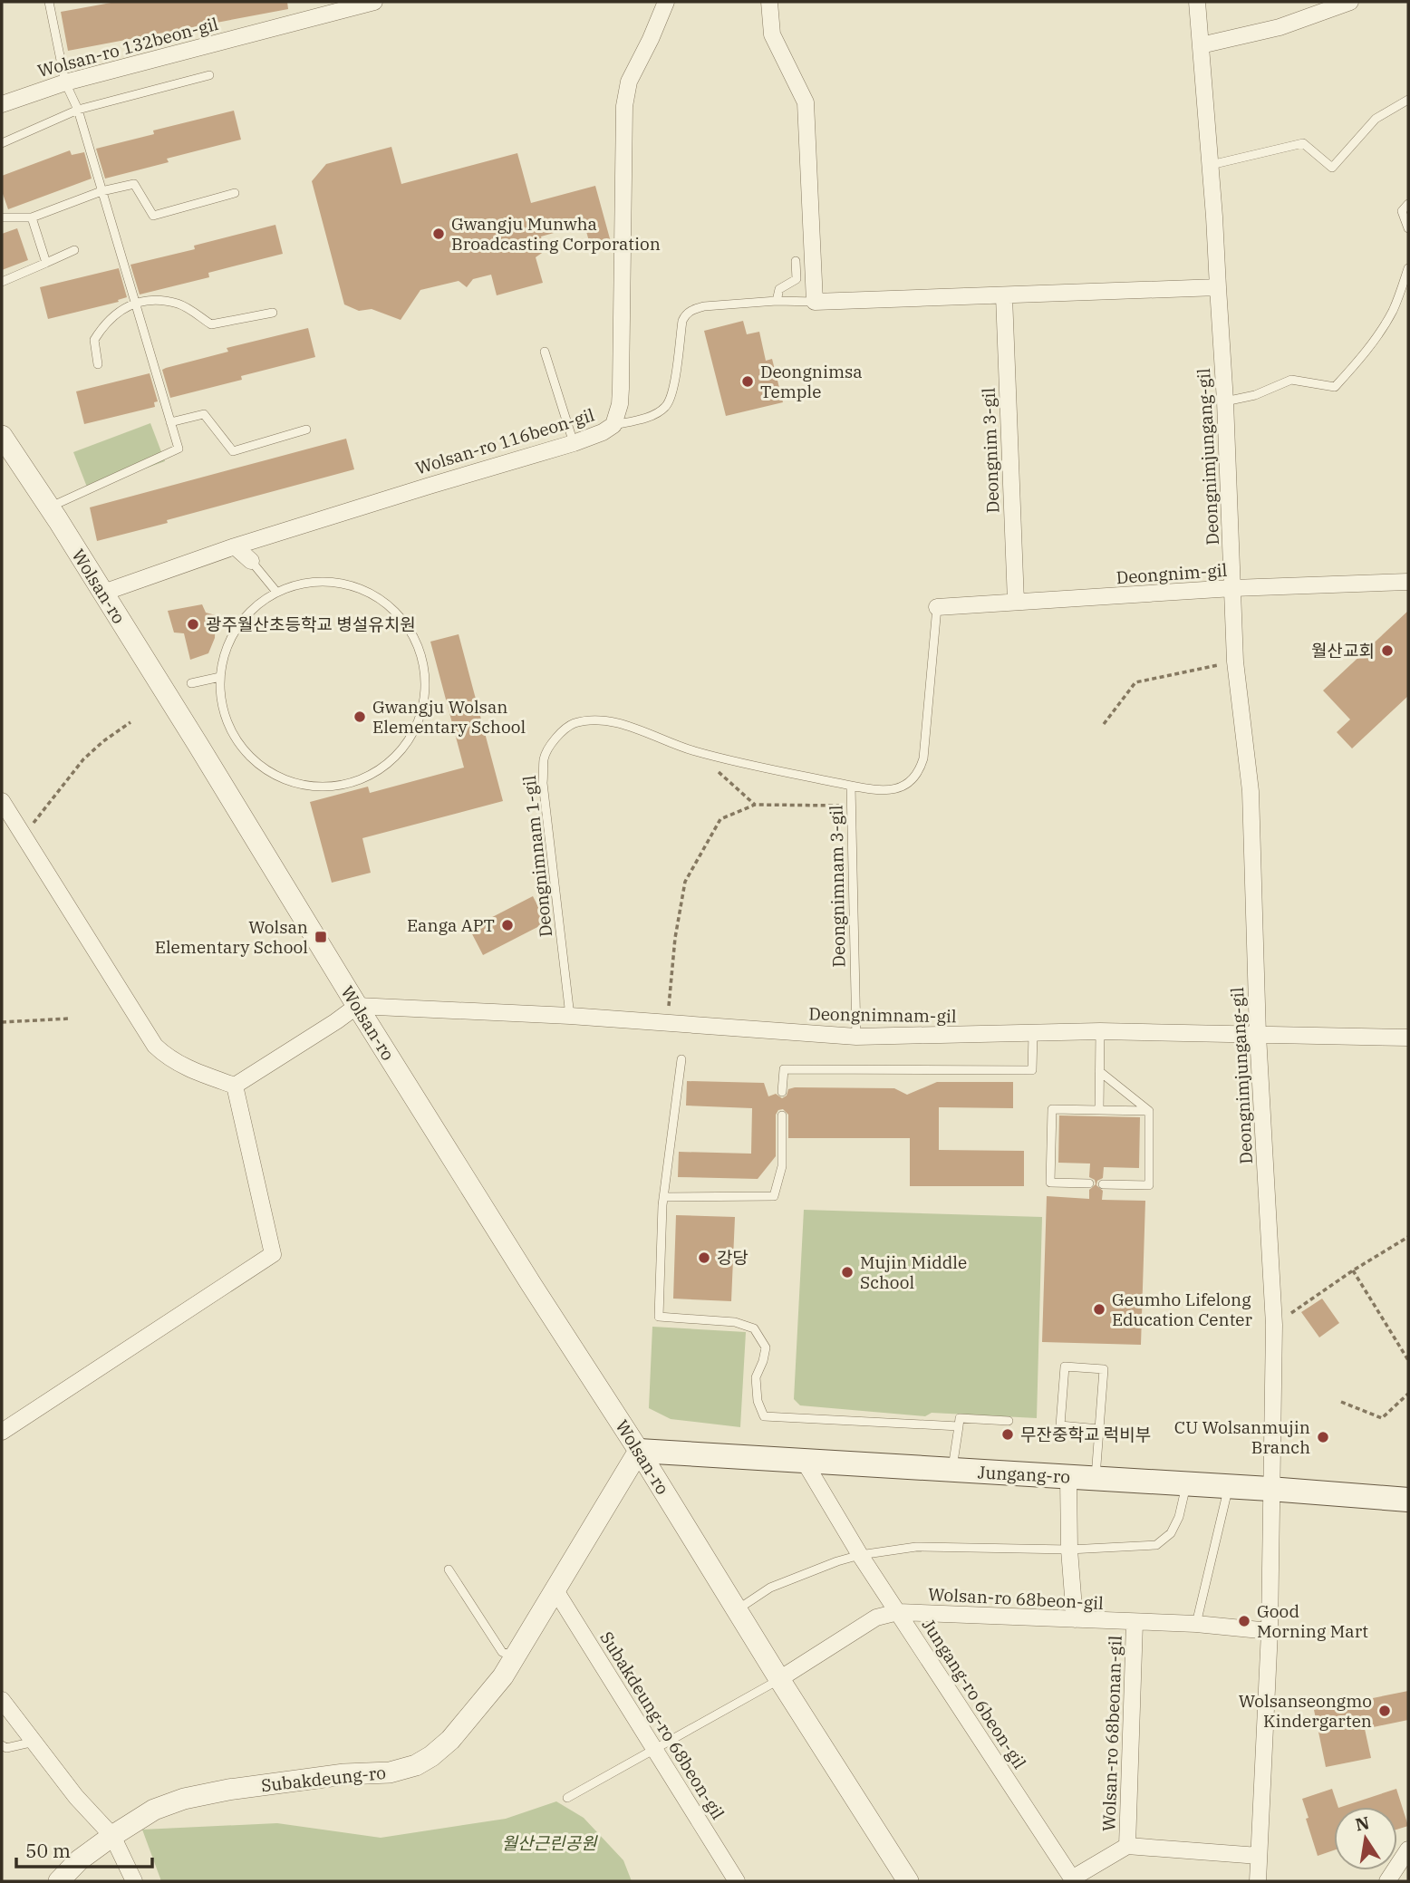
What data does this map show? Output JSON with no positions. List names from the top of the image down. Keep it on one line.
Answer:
{"streets":{"main road":["Jungang-ro"],"street":["Wolsan-ro 132beon-gil","Wolsan-ro 116beon-gil","Deongnim 3-gil","Deongnimjungang-gil","Deongnim-gil","Wolsan-ro","Deongnimnam-gil","Wolsan-ro 68beon-gil","Jungang-ro 6beon-gil","Subakdeung-ro 68beon-gil","Wolsan-ro 68beonan-gil","Subakdeung-ro"],"lane":["Deongnimnam 1-gil","Deongnimnam 3-gil"]},"crossings":[["Wolsan-ro 116beon-gil","Wolsan-ro"],["Deongnim 3-gil","Deongnim-gil"],["Deongnimjungang-gil","Deongnim-gil"],["Deongnimjungang-gil","Deongnimnam-gil"],["Deongnimjungang-gil","Jungang-ro"],["Deongnimjungang-gil","Wolsan-ro 68beon-gil"],["Deongnim-gil","Deongnimnam 3-gil"],["Wolsan-ro","Deongnimnam-gil"],["Wolsan-ro","Jungang-ro"],["Wolsan-ro","Wolsan-ro 68beon-gil"],["Wolsan-ro","Subakdeung-ro"],["Deongnimnam 1-gil","Deongnimnam 3-gil"],["Deongnimnam 1-gil","Deongnimnam-gil"],["Deongnimnam 3-gil","Deongnimnam-gil"],["Jungang-ro","Jungang-ro 6beon-gil"],["Jungang-ro","Subakdeung-ro"],["Wolsan-ro 68beon-gil","Jungang-ro 6beon-gil"],["Wolsan-ro 68beon-gil","Wolsan-ro 68beonan-gil"],["Subakdeung-ro 68beon-gil","Subakdeung-ro"]],"parks":["월산근린공원"],"places":{"other":["Gwangju Munwha Broadcasting Corporation","Deongnimsa Temple","광주월산초등학교 병설유치원","월산교회","Gwangju Wolsan Elementary School","Eanga APT","강당","Mujin Middle School","Geumho Lifelong Education Center","무잔중학교 럭비부","CU Wolsanmujin Branch","Good Morning Mart","Wolsanseongmo Kindergarten"],"transit":["Wolsan Elementary School"]},"scale_bar":"50 m","north":"top"}
